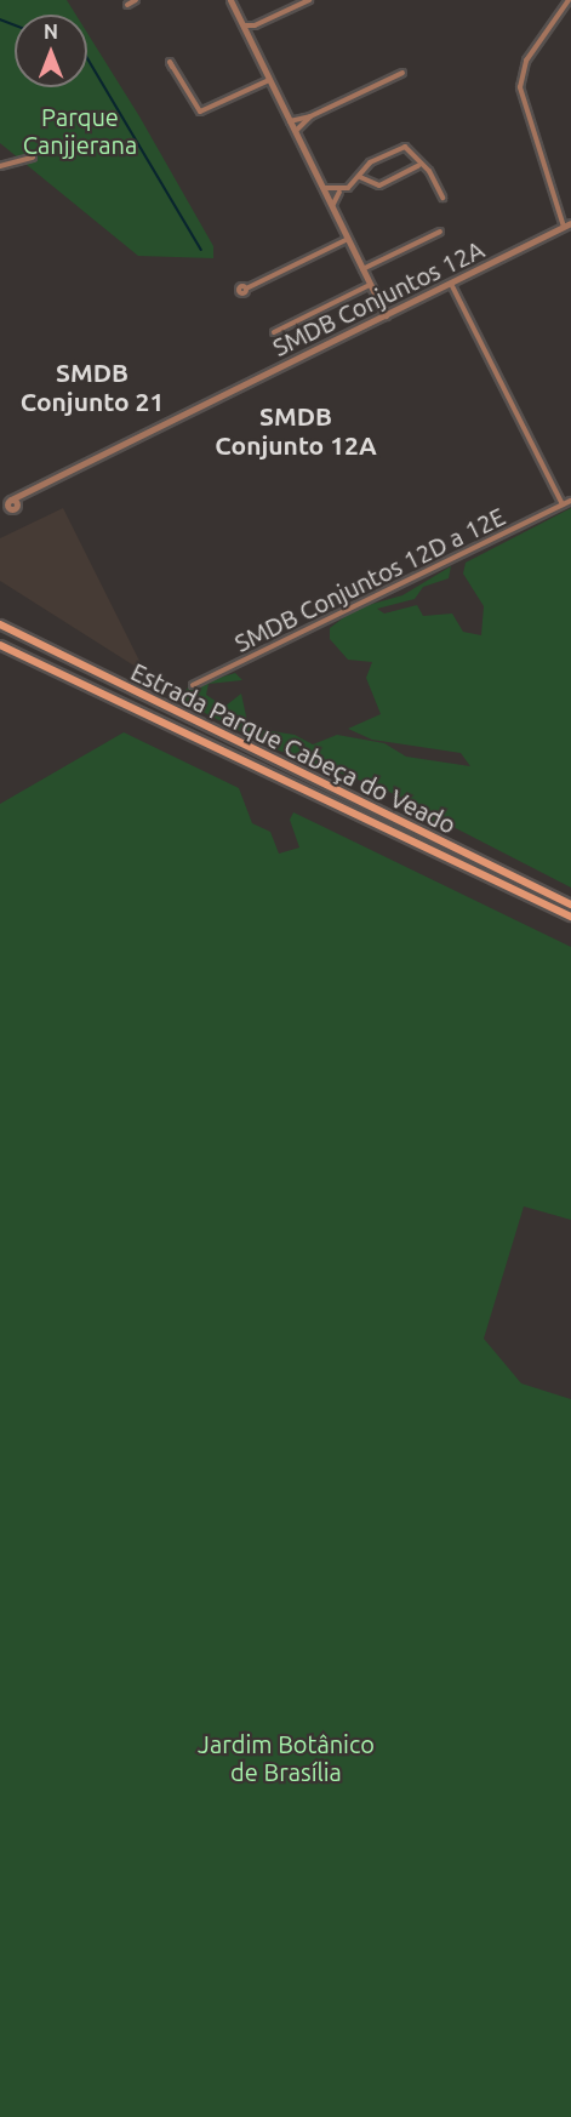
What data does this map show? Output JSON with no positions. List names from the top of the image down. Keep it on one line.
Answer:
{"streets":{"main road":["Estrada Parque Cabeça do Veado"],"street":["SMDB Conjuntos 12A","SMDB Conjuntos 12D a 12E"]},"districts":["SMDB Conjunto 21","SMDB Conjunto 12A"],"parks":["Parque Canjjerana","Jardim Botânico de Brasília"],"north":"top"}
